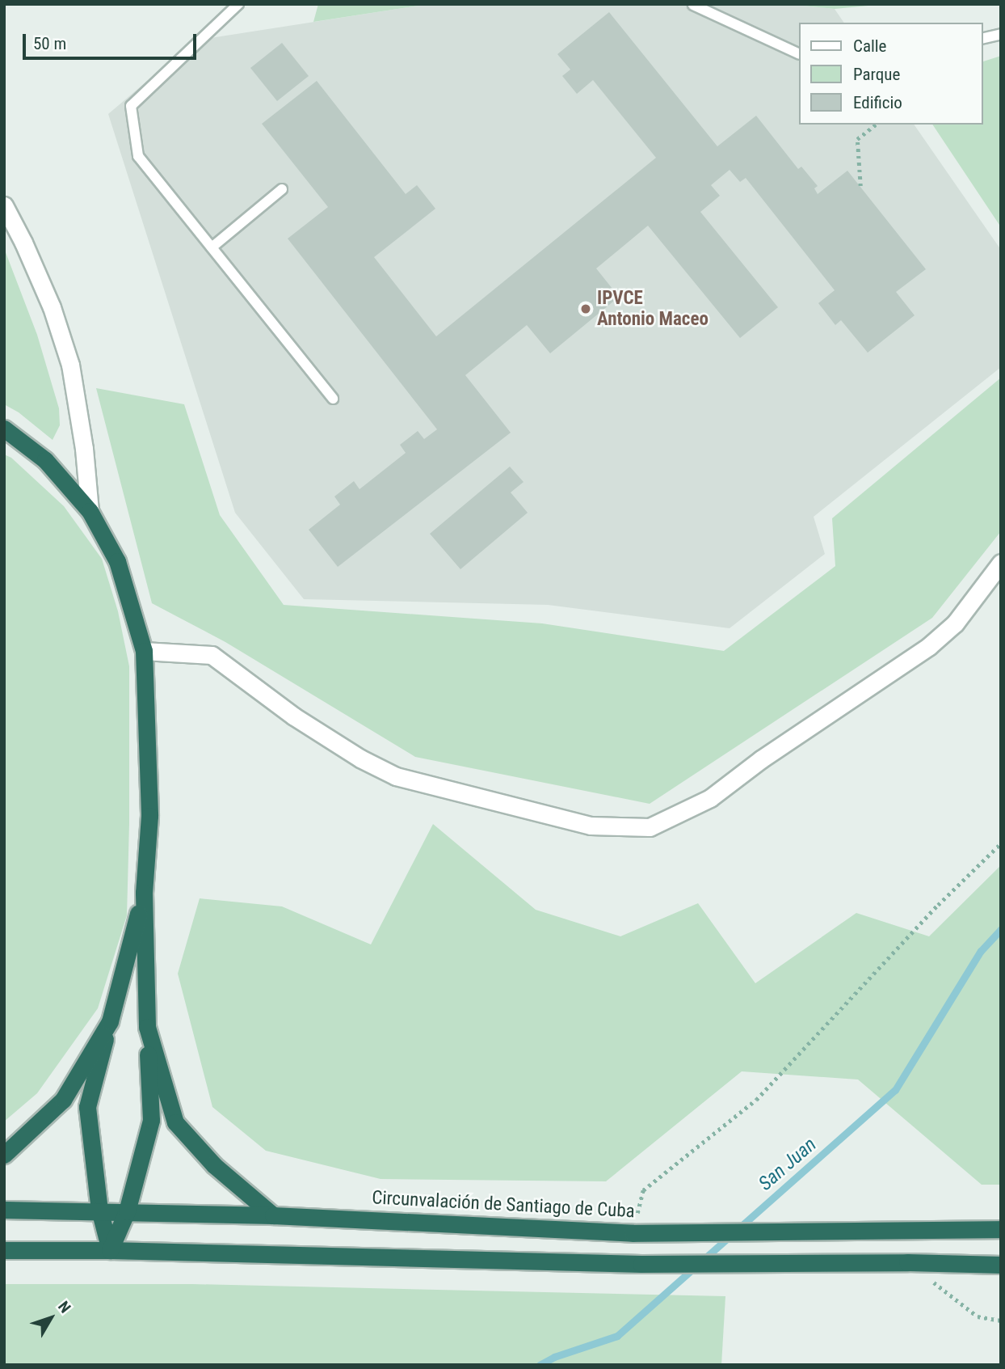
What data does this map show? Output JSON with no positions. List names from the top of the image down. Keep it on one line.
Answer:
{"streets":{"highway":["Circunvalación de Santiago de Cuba"]},"water":["San Juan"],"places":["IPVCE Antonio Maceo"],"legend":["Calle","Parque","Edificio"],"scale_bar":"50 m","north":"top right"}
